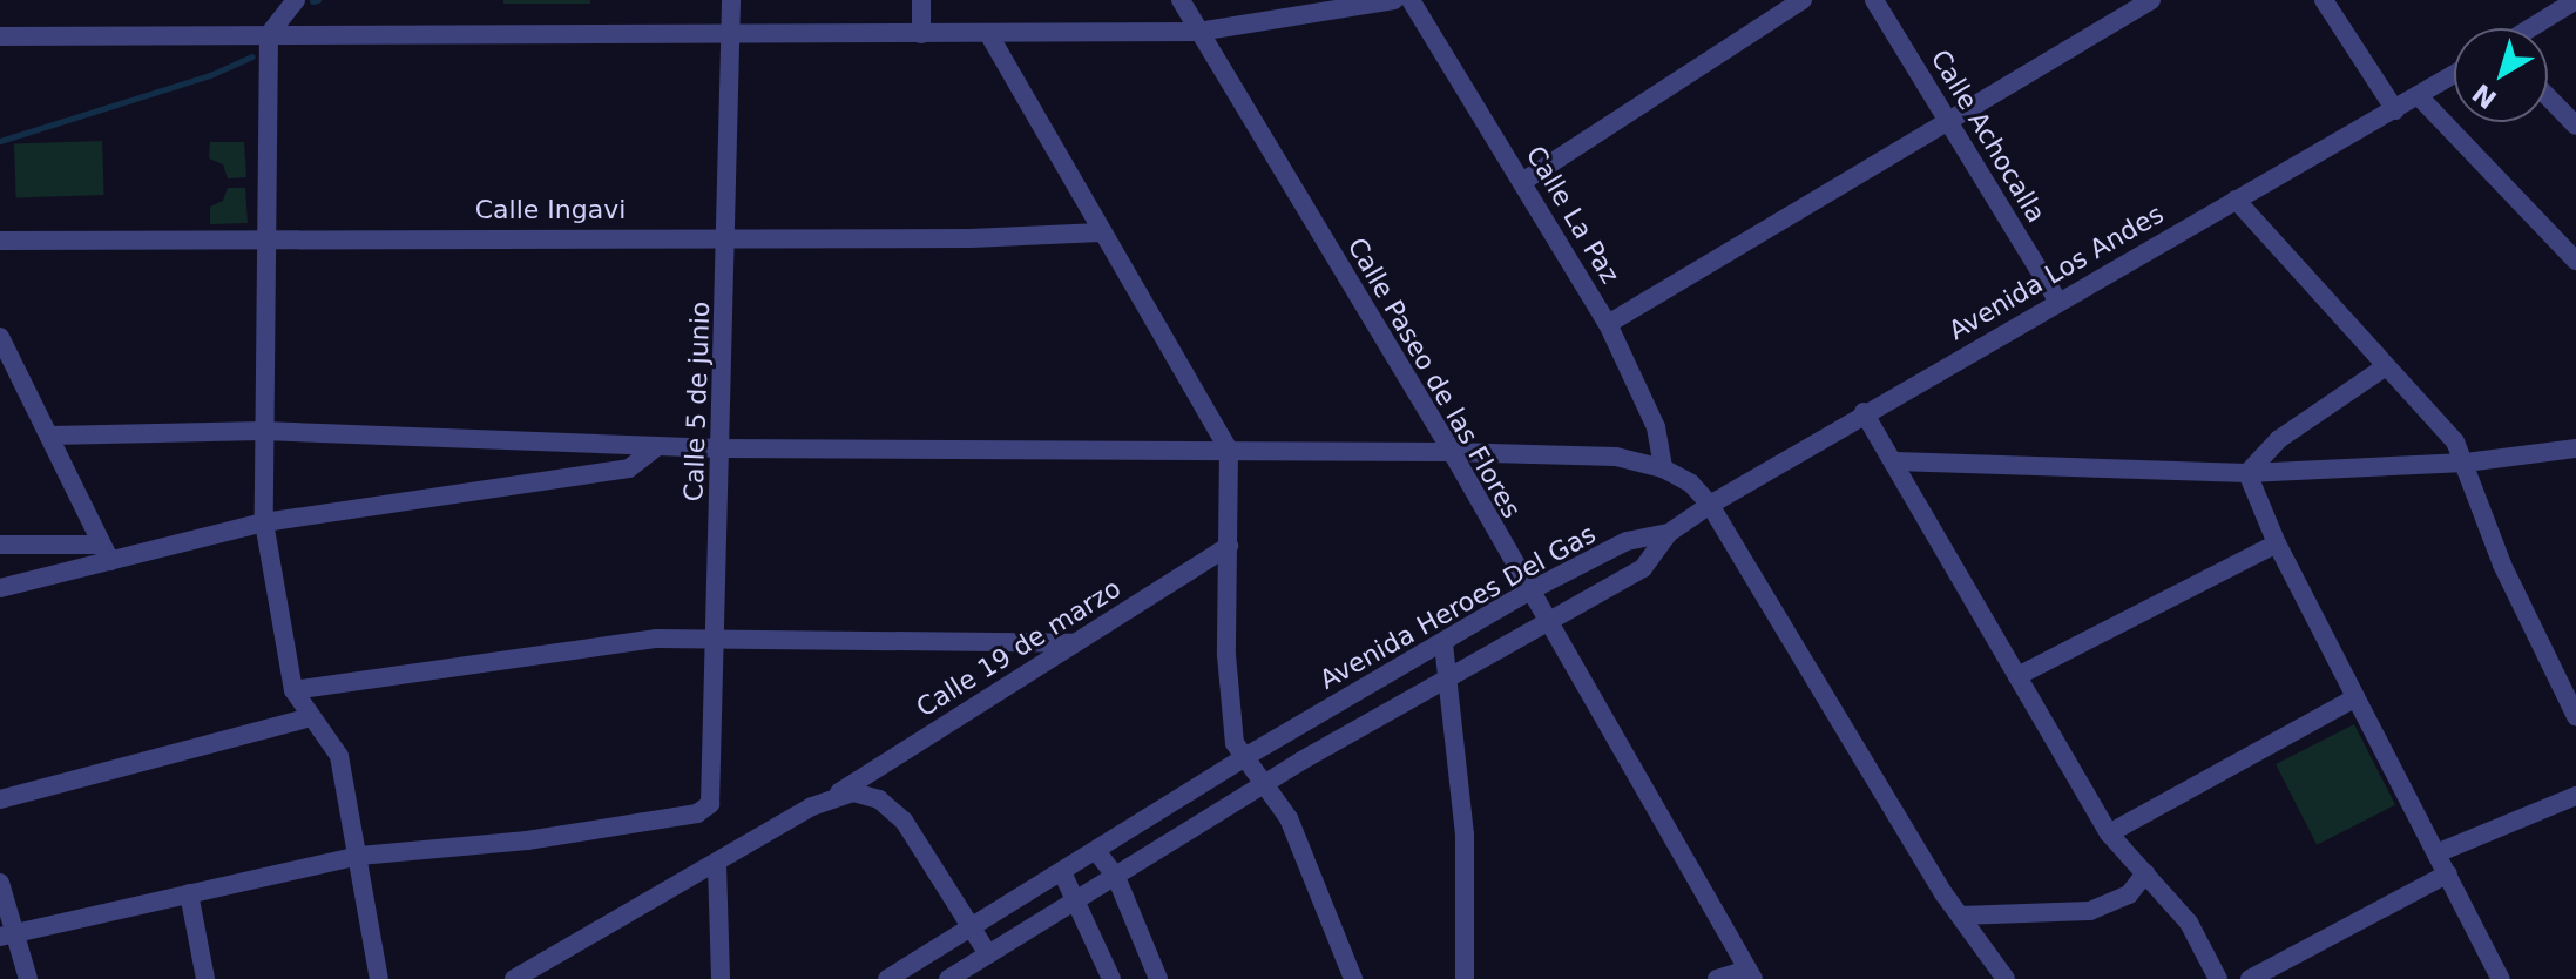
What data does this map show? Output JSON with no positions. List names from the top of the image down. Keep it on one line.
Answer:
{"streets":{"street":["Calle Achocalla","Calle Ingavi","Calle La Paz","Avenida Los Andes","Calle Paseo de las Flores","Calle 5 de junio","Avenida Heroes Del Gas","Calle 19 de marzo"]},"crossings":[["Calle Achocalla","Avenida Los Andes"],["Calle Ingavi","Calle 5 de junio"],["Avenida Los Andes","Avenida Heroes Del Gas"],["Calle Paseo de las Flores","Avenida Heroes Del Gas"]],"north":"bottom left"}
